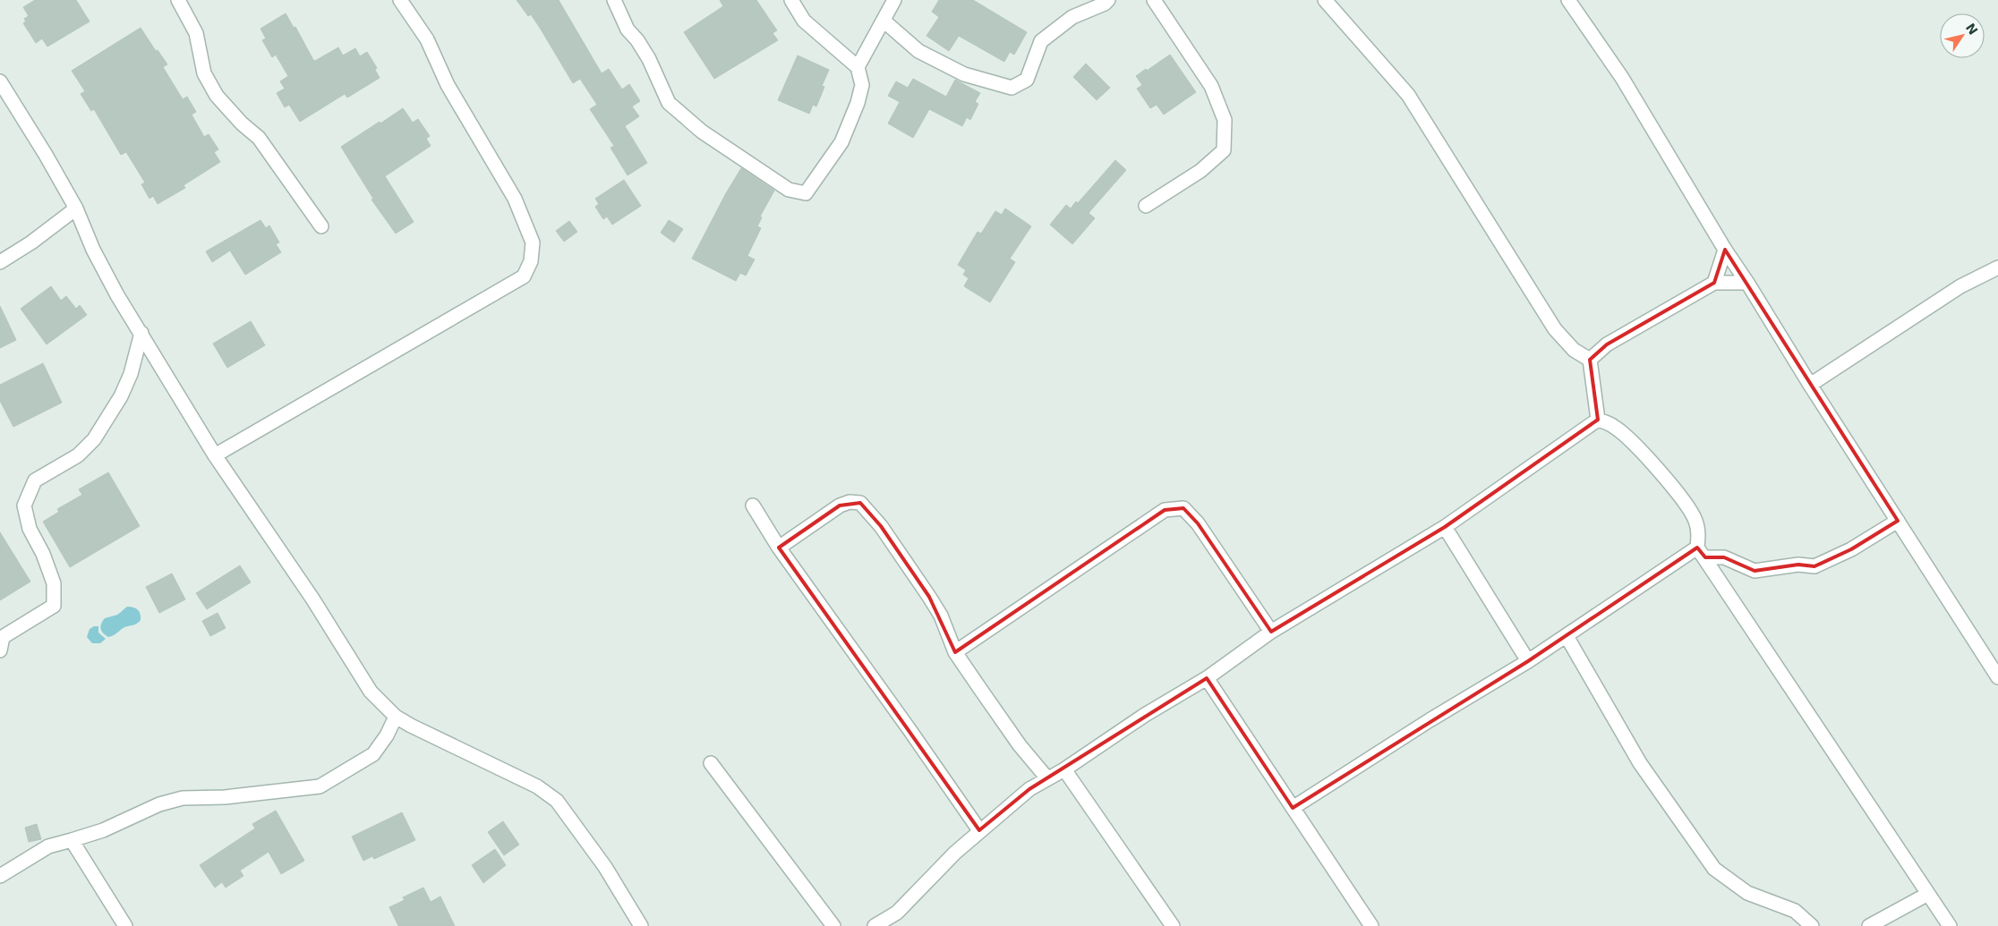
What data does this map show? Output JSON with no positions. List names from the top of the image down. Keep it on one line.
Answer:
{"north":"top right"}
